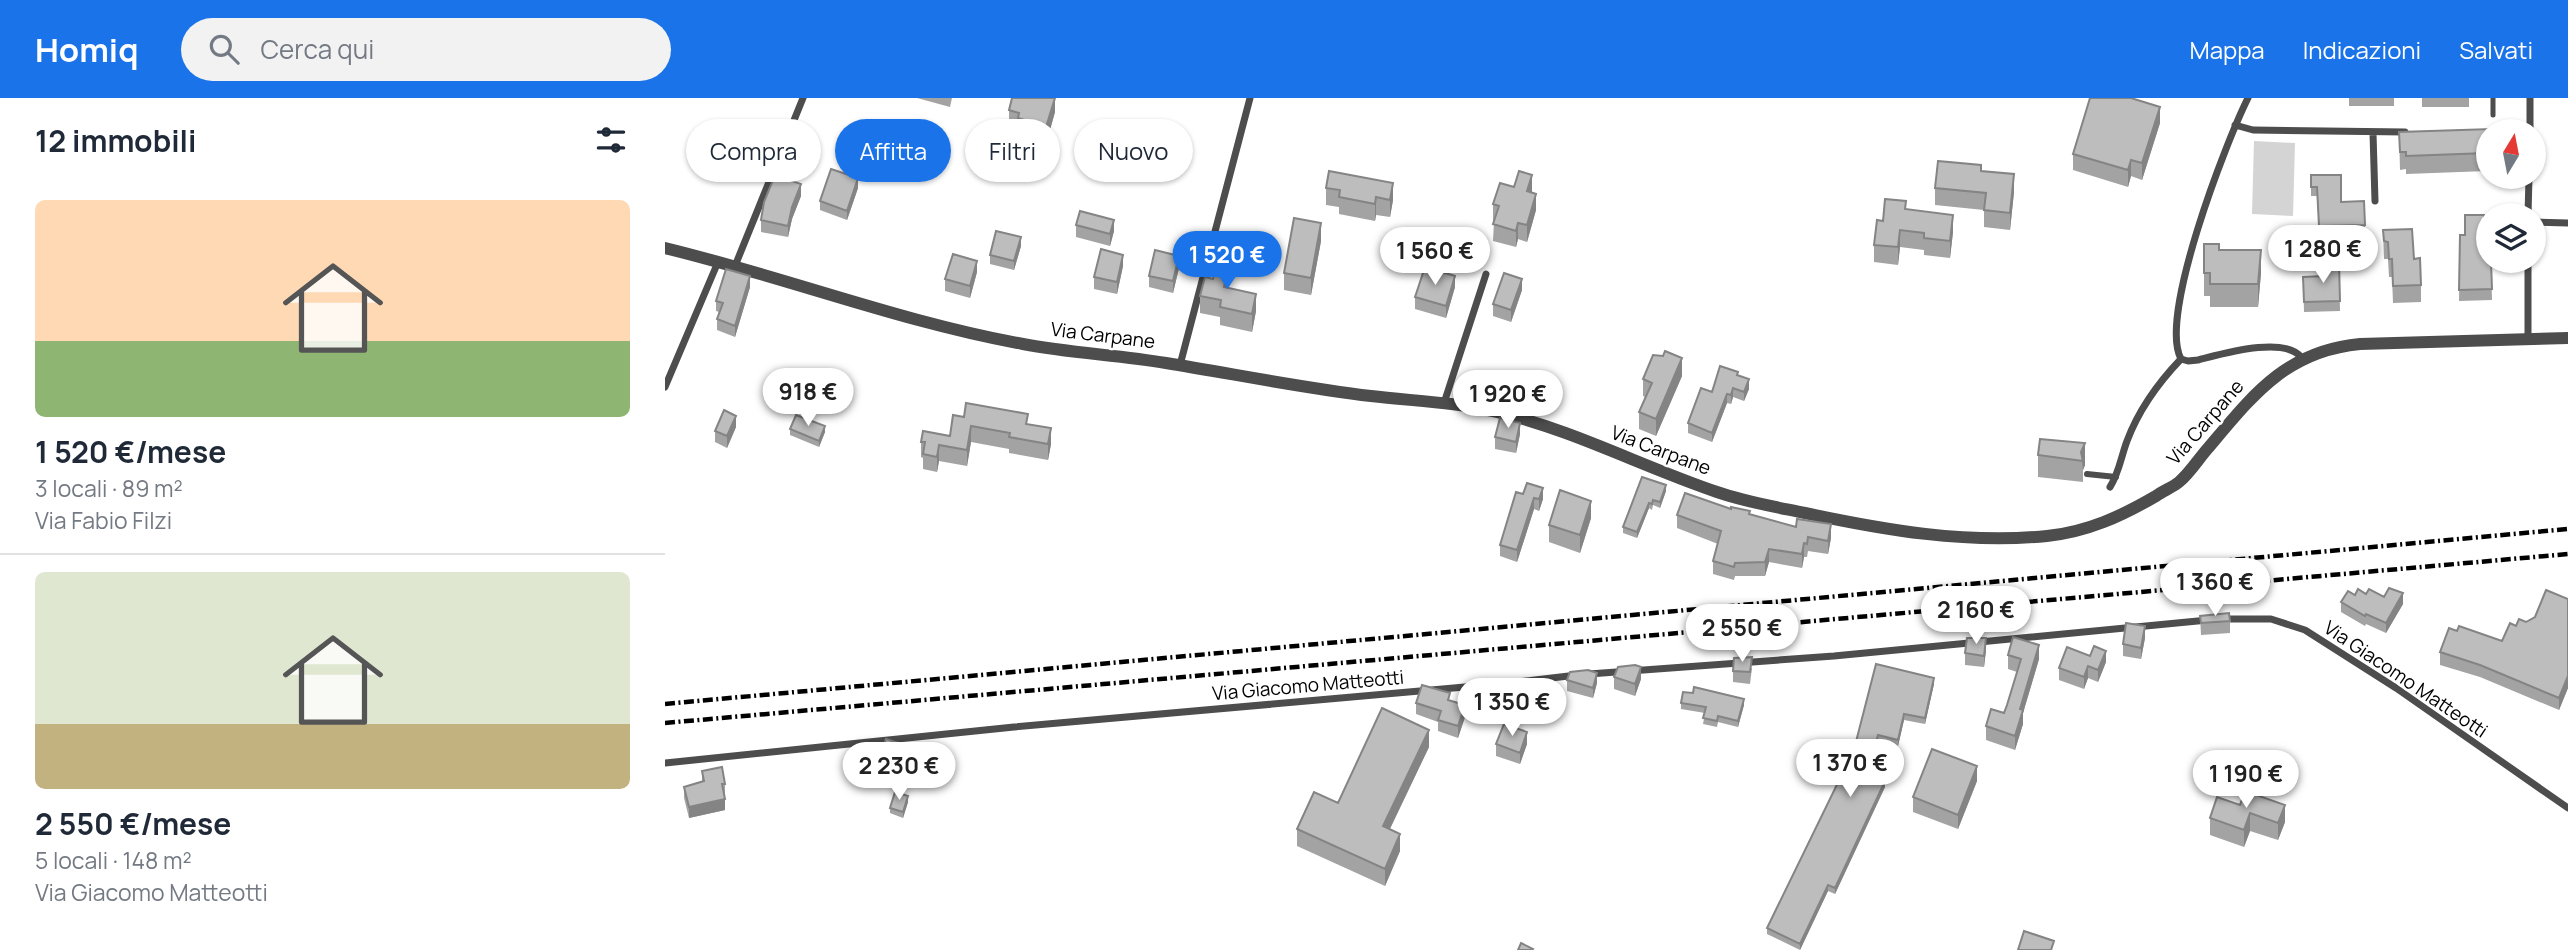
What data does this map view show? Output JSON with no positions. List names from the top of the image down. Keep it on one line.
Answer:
{"streets":{"street":["Via Carpane","Via Giacomo Matteotti"]},"north":"top","page":{"header":"Homiq","search":"Cerca qui","nav":["Mappa","Indicazioni","Salvati"],"heading":"12 immobili","chip":["Compra","Affitta","Filtri","Nuovo"],"list":[{"name":"1 520 €/mese","note":"3 locali · 89 m² · Via Fabio Filzi"},{"name":"2 550 €/mese","note":"5 locali · 148 m² · Via Giacomo Matteotti"}],"price":["1 280 €","1 560 €","1 520 €","918 €","1 920 €","1 360 €","2 160 €","2 550 €","1 350 €","1 370 €","2 230 €","1 190 €"]}}
